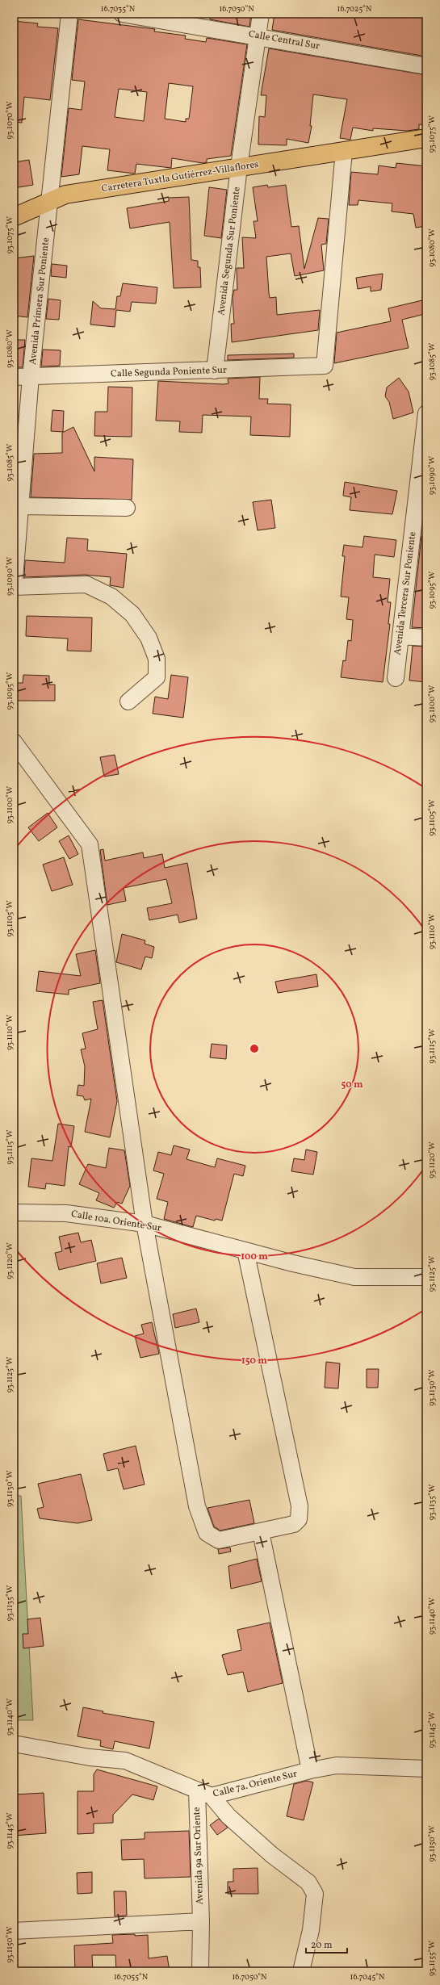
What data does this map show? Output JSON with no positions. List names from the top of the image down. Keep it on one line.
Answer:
{"streets":{"main road":["Carretera Tuxtla Gutiérrez-Villaflores"],"street":["Calle Central Sur","Avenida Segunda Sur Poniente","Avenida Primera Sur Poniente","Calle Segunda Poniente Sur","Avenida Tercera Sur Poniente","Calle 10a. Oriente Sur","Calle 7a. Oriente Sur","Avenida 9a Sur Oriente"]},"crossings":[["Calle Central Sur","Avenida Segunda Sur Poniente"],["Carretera Tuxtla Gutiérrez-Villaflores","Avenida Segunda Sur Poniente"],["Carretera Tuxtla Gutiérrez-Villaflores","Avenida Primera Sur Poniente"],["Carretera Tuxtla Gutiérrez-Villaflores","Calle Segunda Poniente Sur"],["Avenida Segunda Sur Poniente","Calle Segunda Poniente Sur"],["Avenida Primera Sur Poniente","Calle Segunda Poniente Sur"],["Calle 7a. Oriente Sur","Avenida 9a Sur Oriente"]],"scale_bar":"20 m","coordinates":["16.7035°N","16.7030°N","16.7025°N","93.1070°W","93.1075°W","93.1080°W","93.1085°W","93.1090°W","93.1095°W","93.1100°W","93.1105°W","93.1110°W","93.1115°W","93.1120°W","93.1125°W","93.1130°W","93.1135°W","93.1140°W","93.1145°W","93.1150°W","93.1155°W","16.7055°N","16.7050°N","16.7045°N"],"rings":["50 m","100 m","150 m"]}
